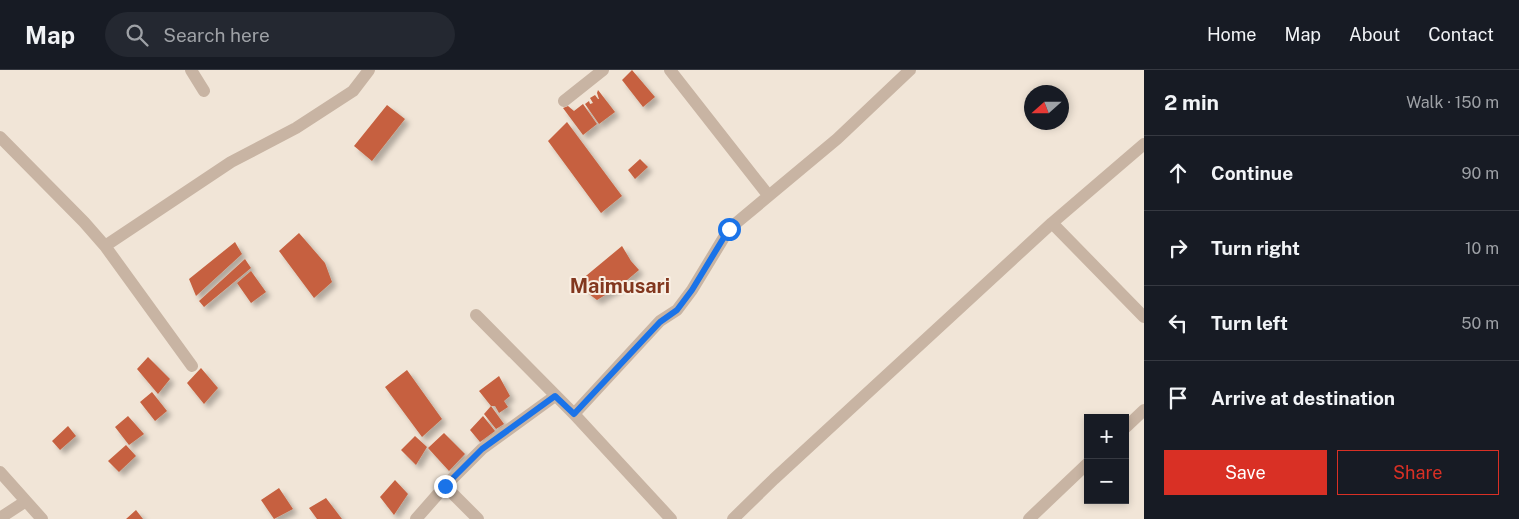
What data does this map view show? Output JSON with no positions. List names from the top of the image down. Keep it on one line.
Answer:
{"districts":["Maimusari"],"north":"left","page":{"header":"Map","search":"Search here","nav":["Home","Map","About","Contact"],"heading":["2 min","Walk · 150 m"],"list":[["Continue","90 m"],["Turn right","10 m"],["Turn left","50 m"],"Arrive at destination"],"map_buttons":["+","−"],"buttons":["Save","Share"]}}
